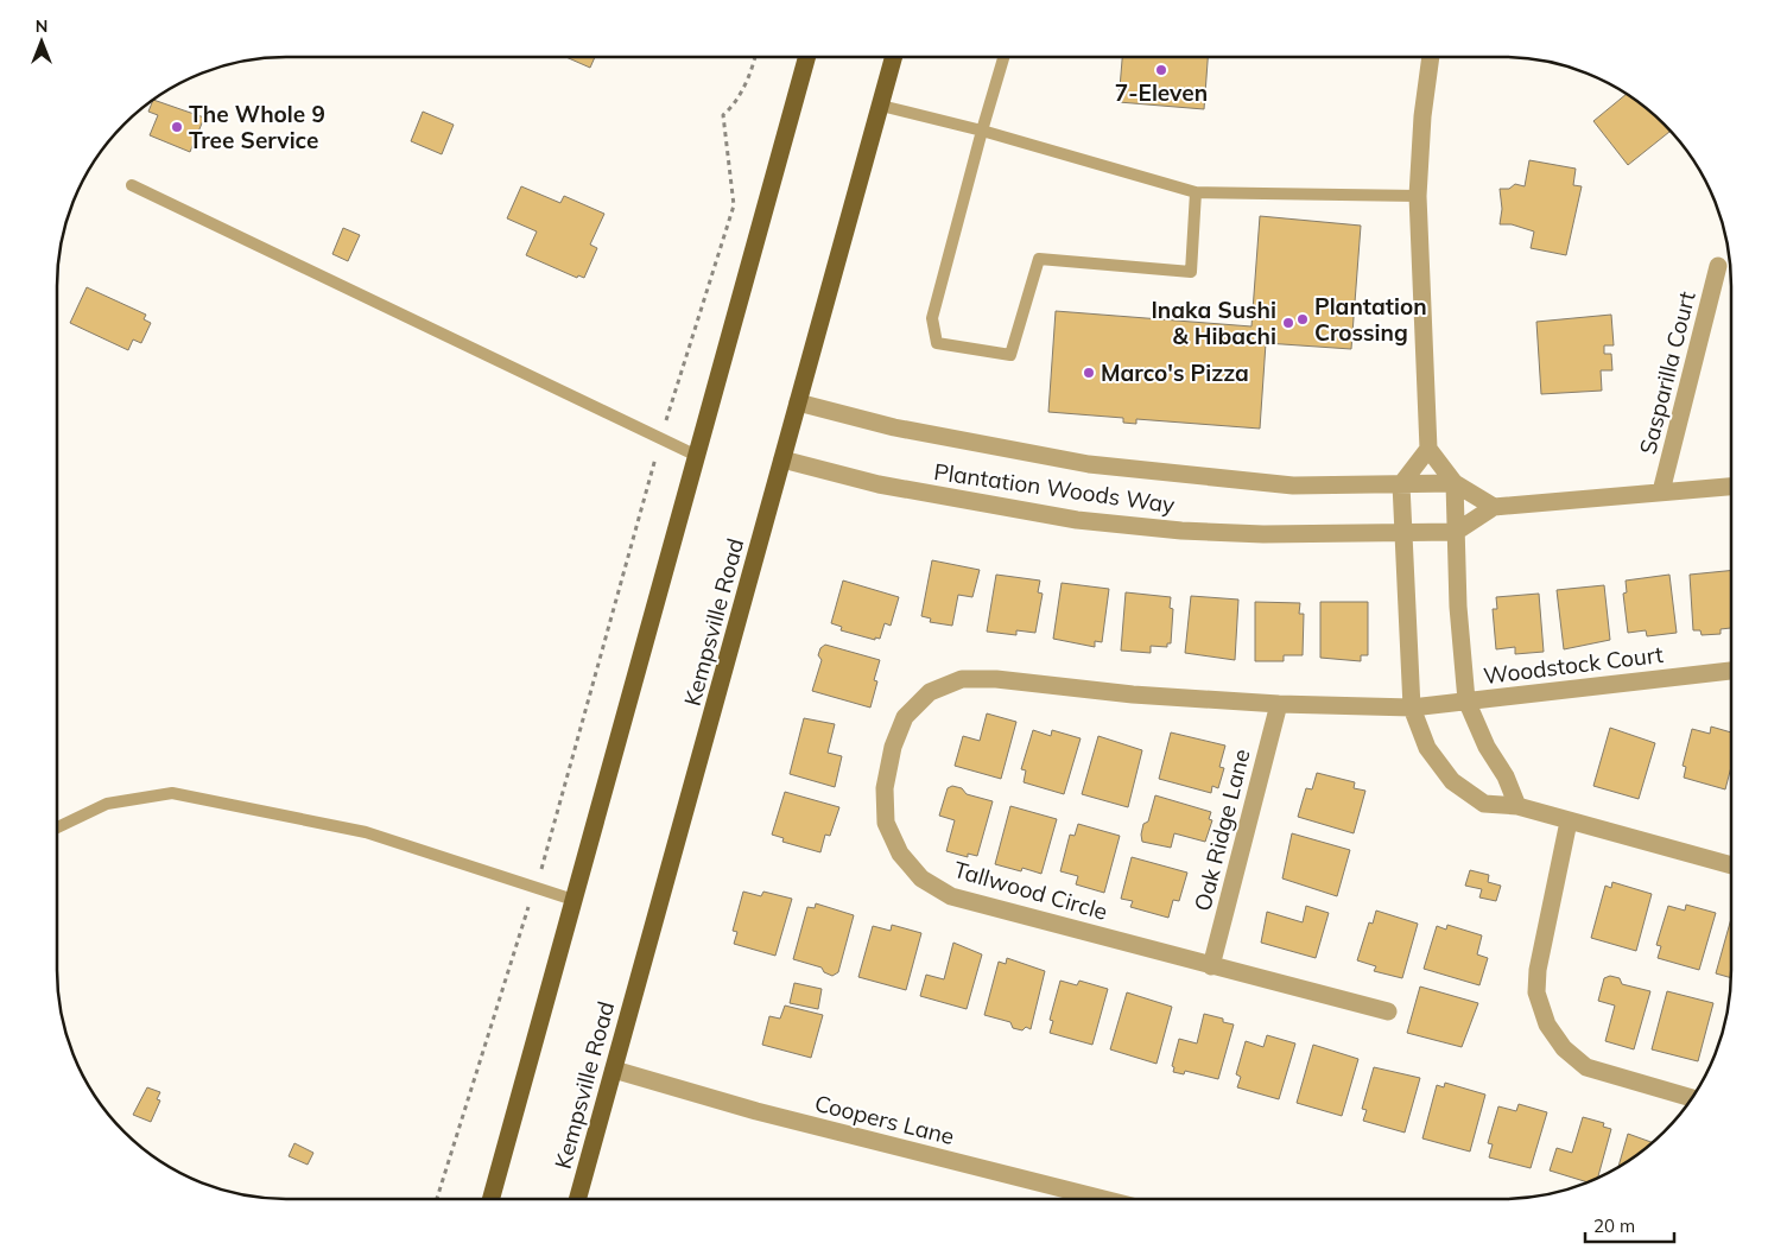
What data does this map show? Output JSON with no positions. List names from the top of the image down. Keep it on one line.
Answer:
{"streets":{"main road":["Kempsville Road"],"street":["Sasparilla Court","Plantation Woods Way","Woodstock Court","Oak Ridge Lane","Tallwood Circle","Coopers Lane"]},"crossings":[["Plantation Woods Way","Kempsville Road"],["Kempsville Road","Coopers Lane"],["Woodstock Court","Tallwood Circle"],["Oak Ridge Lane","Tallwood Circle"]],"places":["7-Eleven","The Whole 9 Tree Service","Plantation Crossing","Inaka Sushi & Hibachi","Marco's Pizza"],"scale_bar":"20 m","north":"top"}
